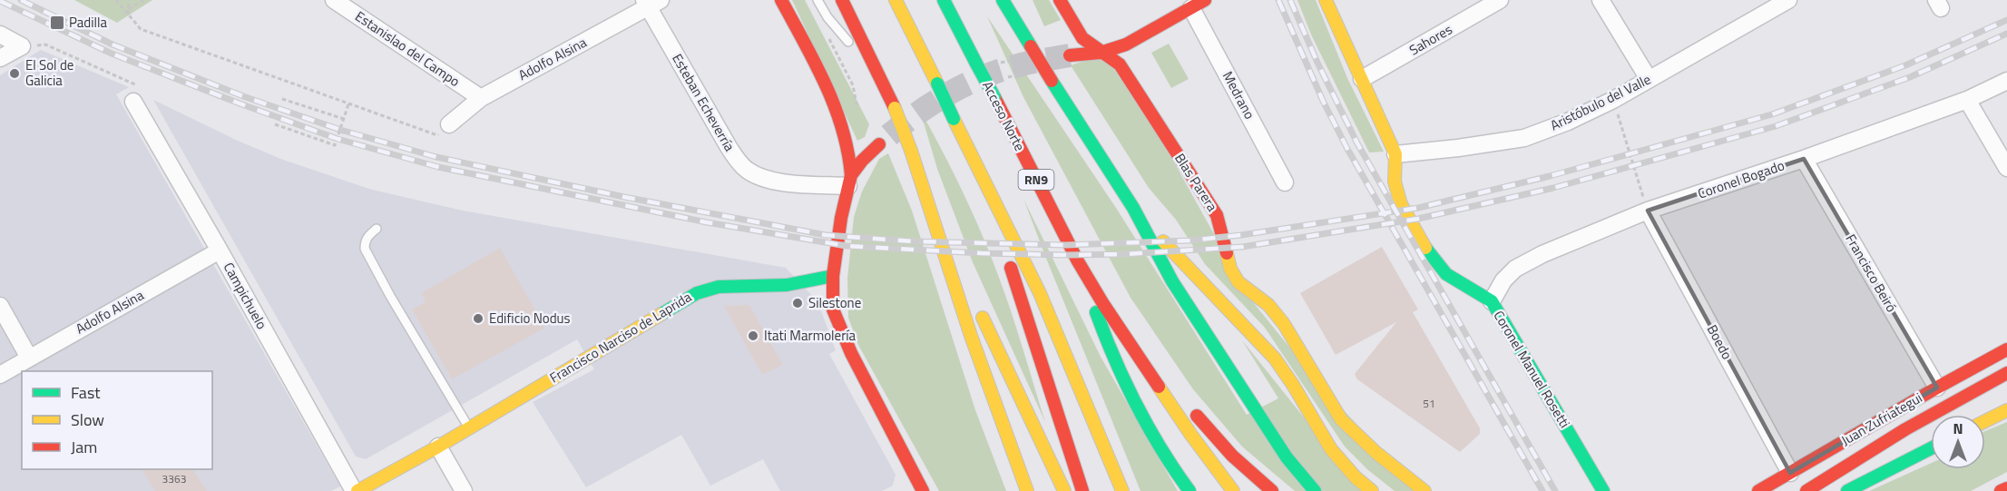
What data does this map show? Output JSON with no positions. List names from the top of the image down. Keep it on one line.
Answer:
{"streets":{"main road":["Acceso Norte","RN9","Blas Parera","Francisco Narciso de Laprida","Coronel Manuel Rosetti","Juan Zufriategui"],"street":["Sahores","Estanislao del Campo","Adolfo Alsina","Medrano","Esteban Echeverría","Aristóbulo del Valle","Coronel Bogado","Francisco Beiró","Campichuelo","Boedo"]},"crossings":[["Sahores","Coronel Manuel Rosetti"],["Estanislao del Campo","Adolfo Alsina"],["Adolfo Alsina","Esteban Echeverría"],["Adolfo Alsina","Campichuelo"],["Aristóbulo del Valle","Coronel Manuel Rosetti"],["Coronel Bogado","Francisco Beiró"],["Coronel Bogado","Boedo"],["Coronel Bogado","Coronel Manuel Rosetti"],["Francisco Beiró","Juan Zufriategui"],["Campichuelo","Francisco Narciso de Laprida"],["Boedo","Juan Zufriategui"]],"places":{"transit":["Padilla"],"other":["El Sol de Galicia","Silestone","Edificio Nodus","Itati Marmolería"]},"house_numbers":["51","3363"],"legend":["Fast","Slow","Jam"],"north":"top"}
